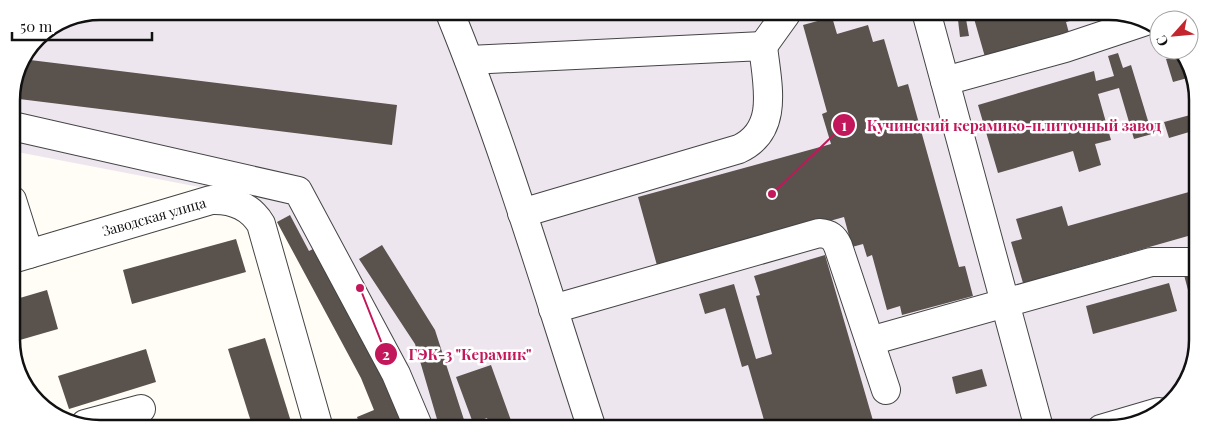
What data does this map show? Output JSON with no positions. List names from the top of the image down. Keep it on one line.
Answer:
{"streets":{"street":["Заводская улица"]},"places":["Кучинский керамико-плиточный завод","ГЭК-3 \"Керамик\""],"scale_bar":"50 m","north":"bottom left"}
